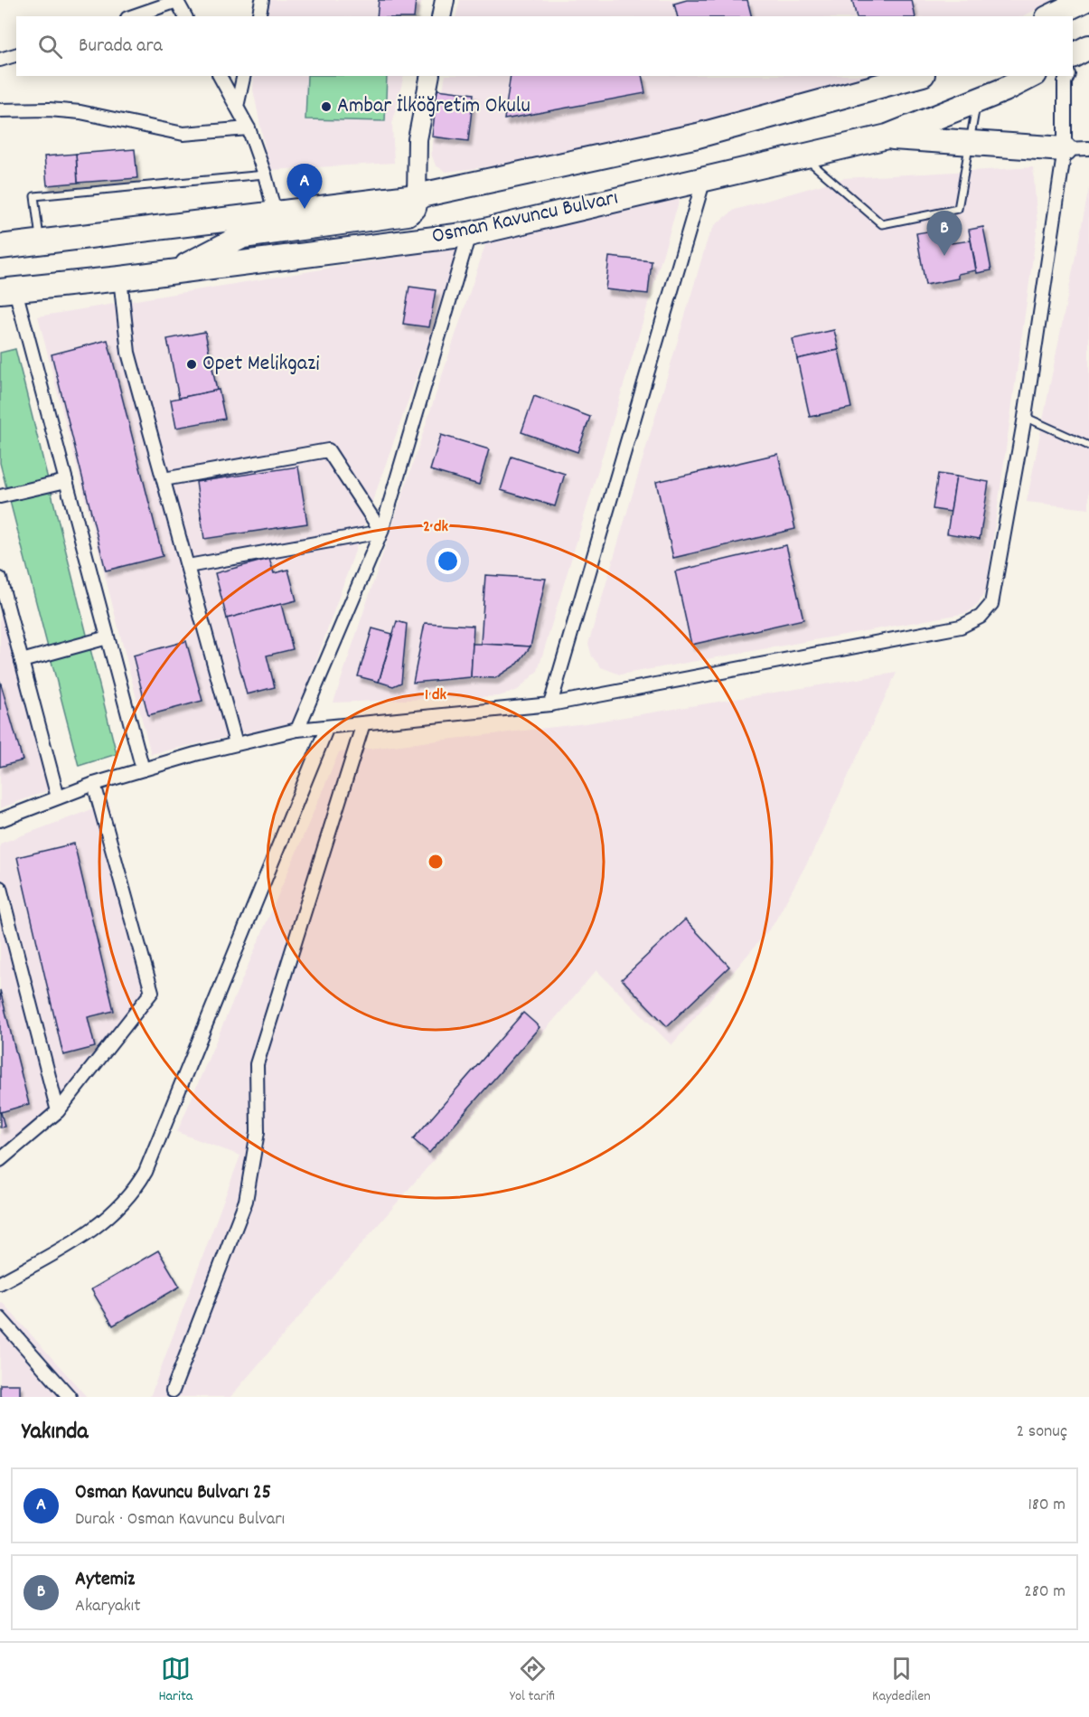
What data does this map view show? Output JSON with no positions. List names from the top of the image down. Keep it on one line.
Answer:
{"streets":{"highway":["Osman Kavuncu Bulvarı"]},"places":["Ambar İlköğretim Okulu","Opet Melikgazi"],"page":{"search":"Burada ara","pins":["A","B"],"heading":["Yakında","2 sonuç"],"list":[{"mark":"A","name":"Osman Kavuncu Bulvarı 25","note":"Durak · Osman Kavuncu Bulvarı","value":"180 m"},{"mark":"B","name":"Aytemiz","note":"Akaryakıt","value":"280 m"}],"nav":["Harita","Yol tarifi","Kaydedilen"]},"rings":["2 dk","1 dk"]}
